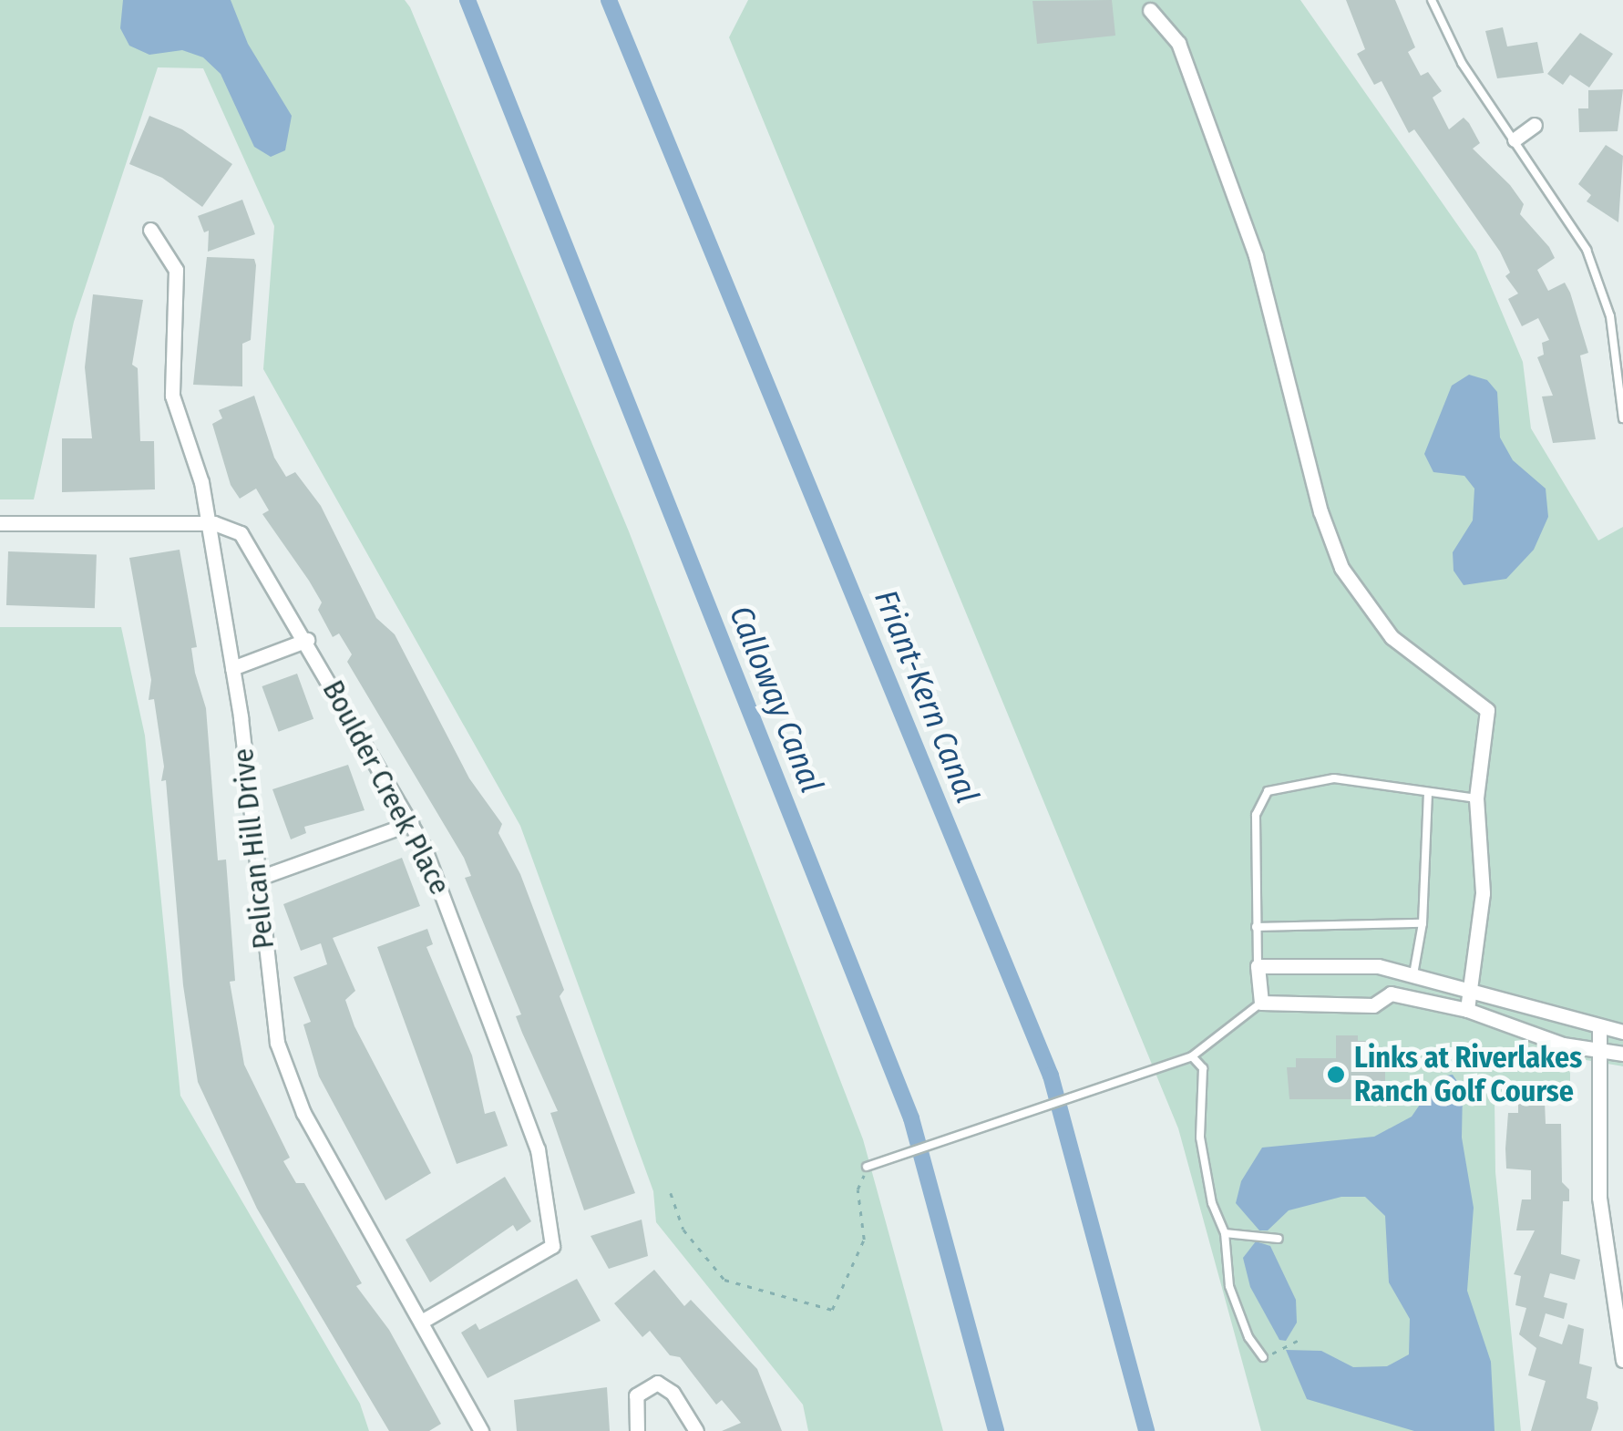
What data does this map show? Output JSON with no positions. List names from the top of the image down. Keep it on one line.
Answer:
{"streets":{"street":["Boulder Creek Place","Pelican Hill Drive"]},"crossings":[["Boulder Creek Place","Pelican Hill Drive"]],"water":["Friant-Kern Canal","Calloway Canal"],"places":["Links at Riverlakes Ranch Golf Course"]}
